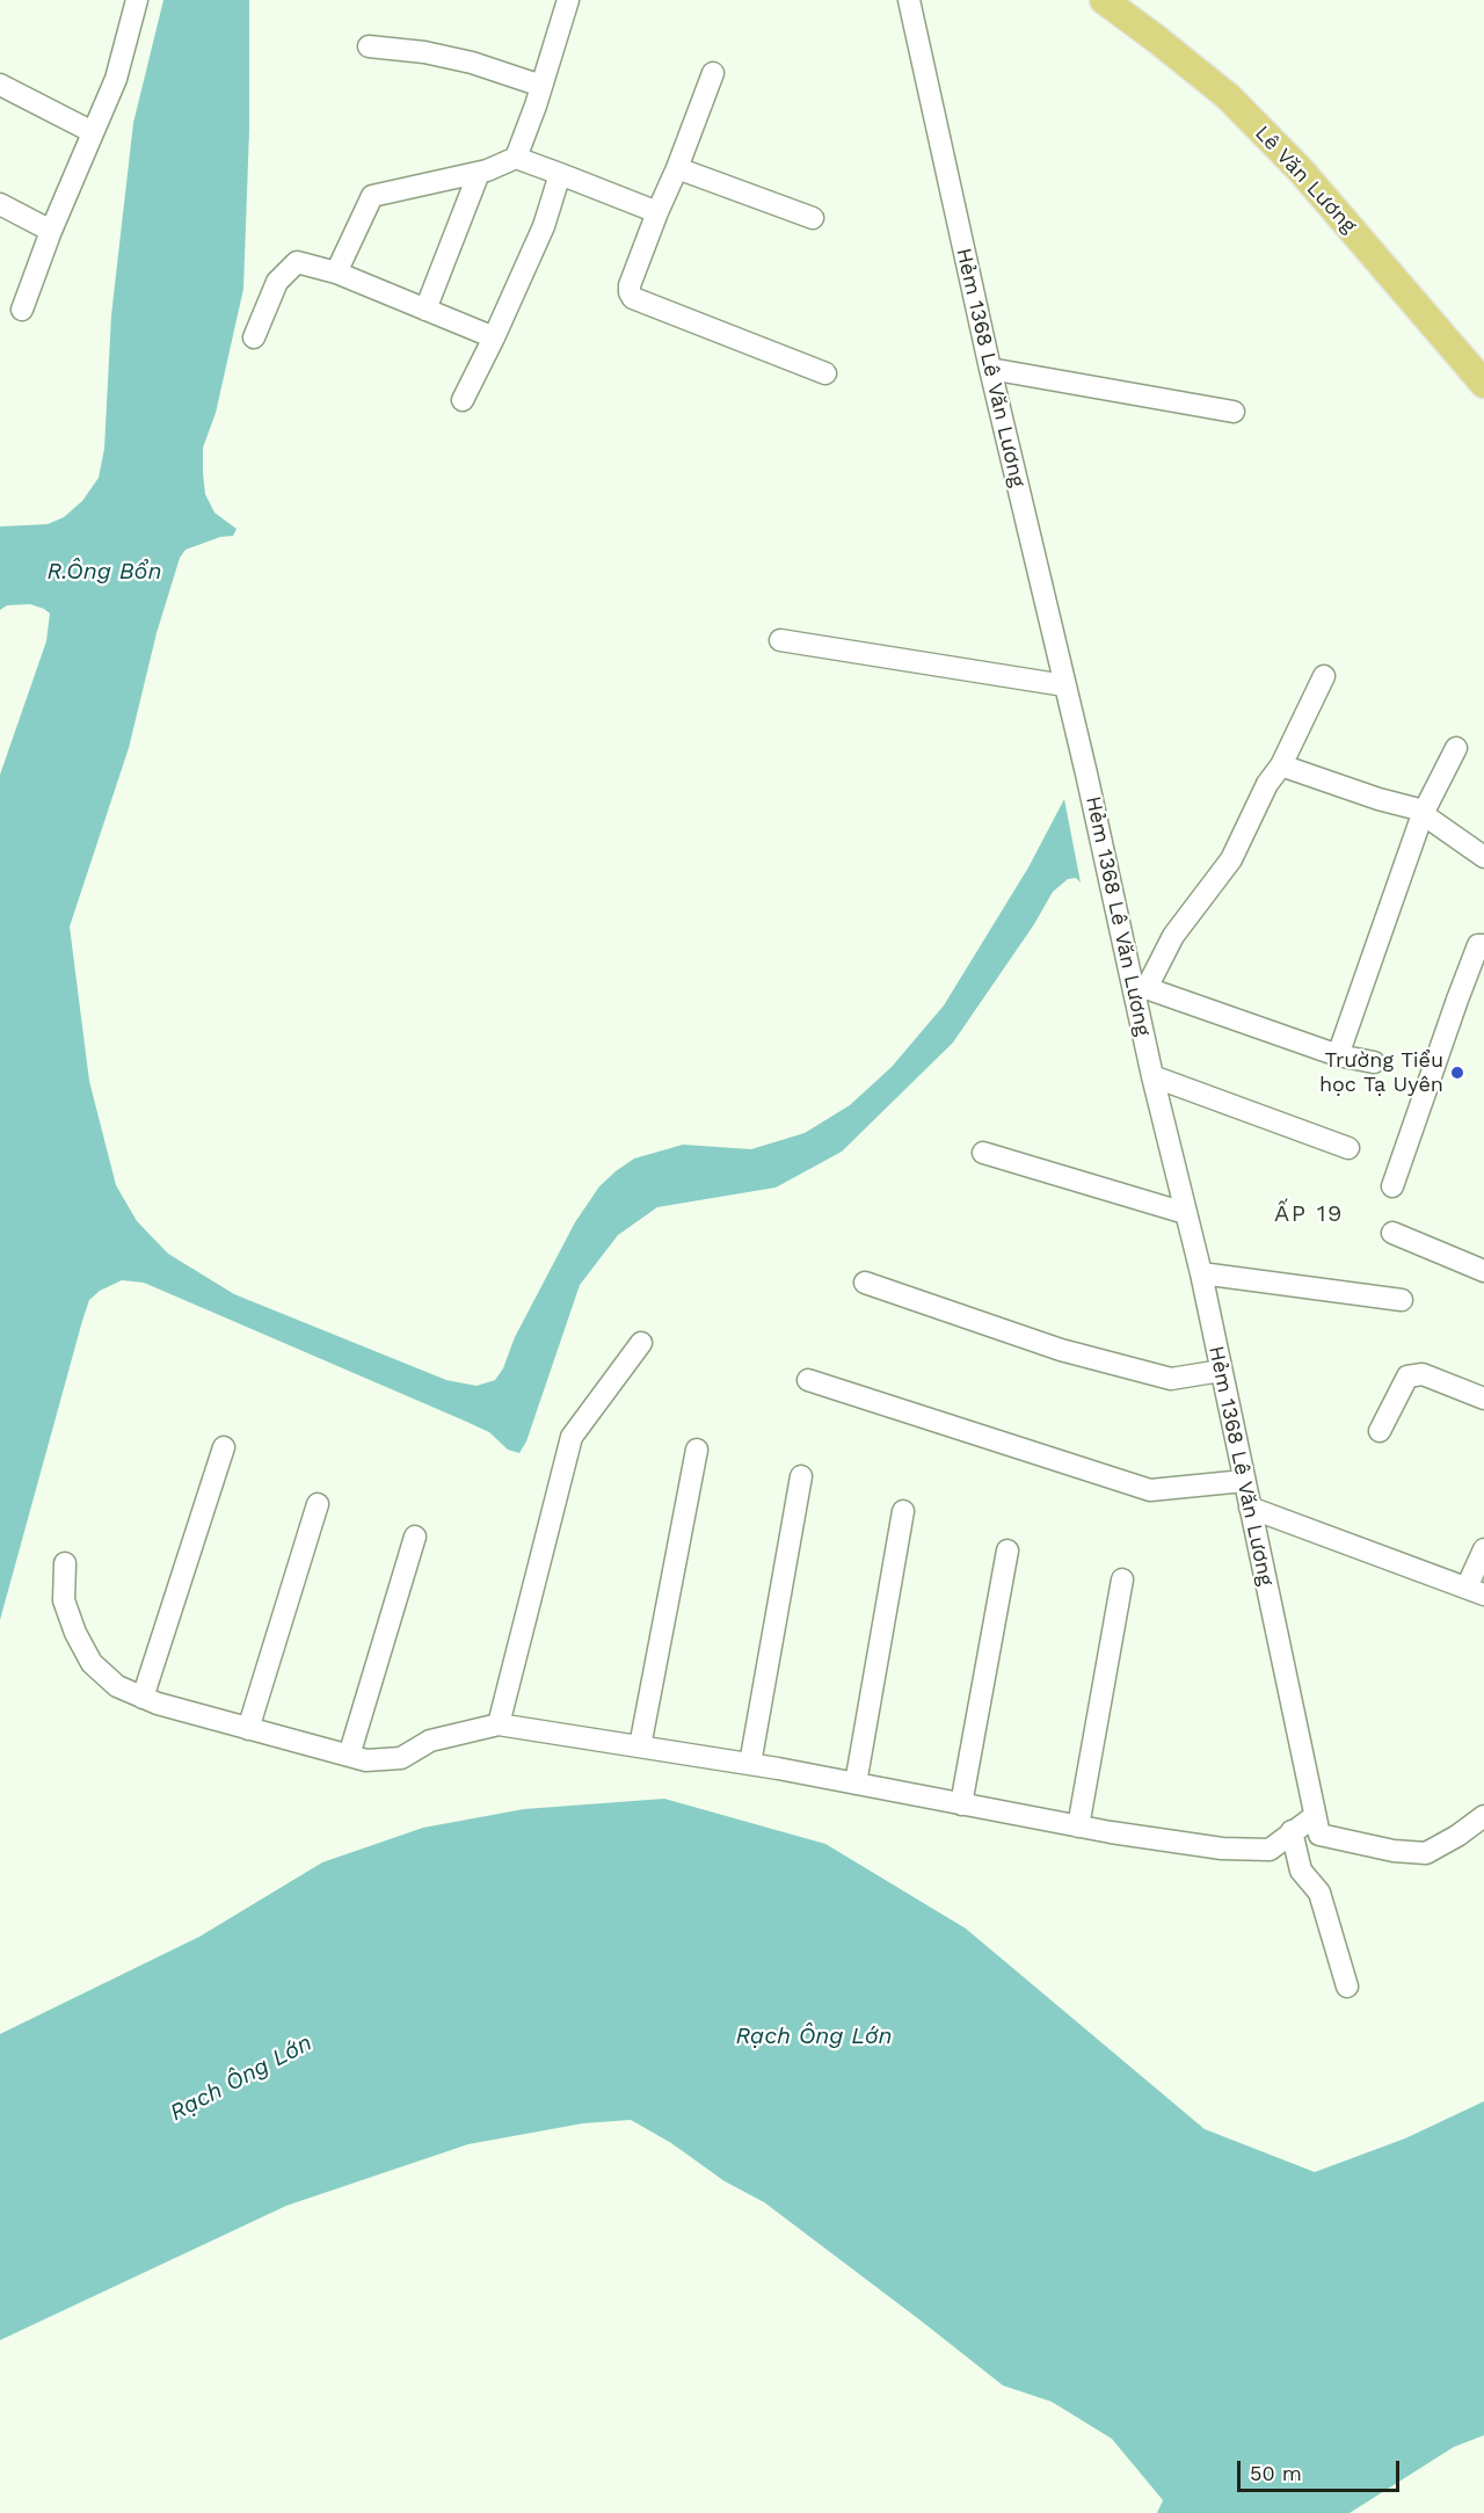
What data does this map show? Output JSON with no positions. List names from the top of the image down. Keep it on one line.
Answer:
{"streets":{"main road":["Lê Văn Lương"],"street":["Hẻm 1368 Lê Văn Lương"]},"districts":["ẤP 19"],"water":["R.Ông Bổn","Rạch Ông Lớn"],"places":["Trường Tiểu học Tạ Uyên"],"scale_bar":"50 m"}
